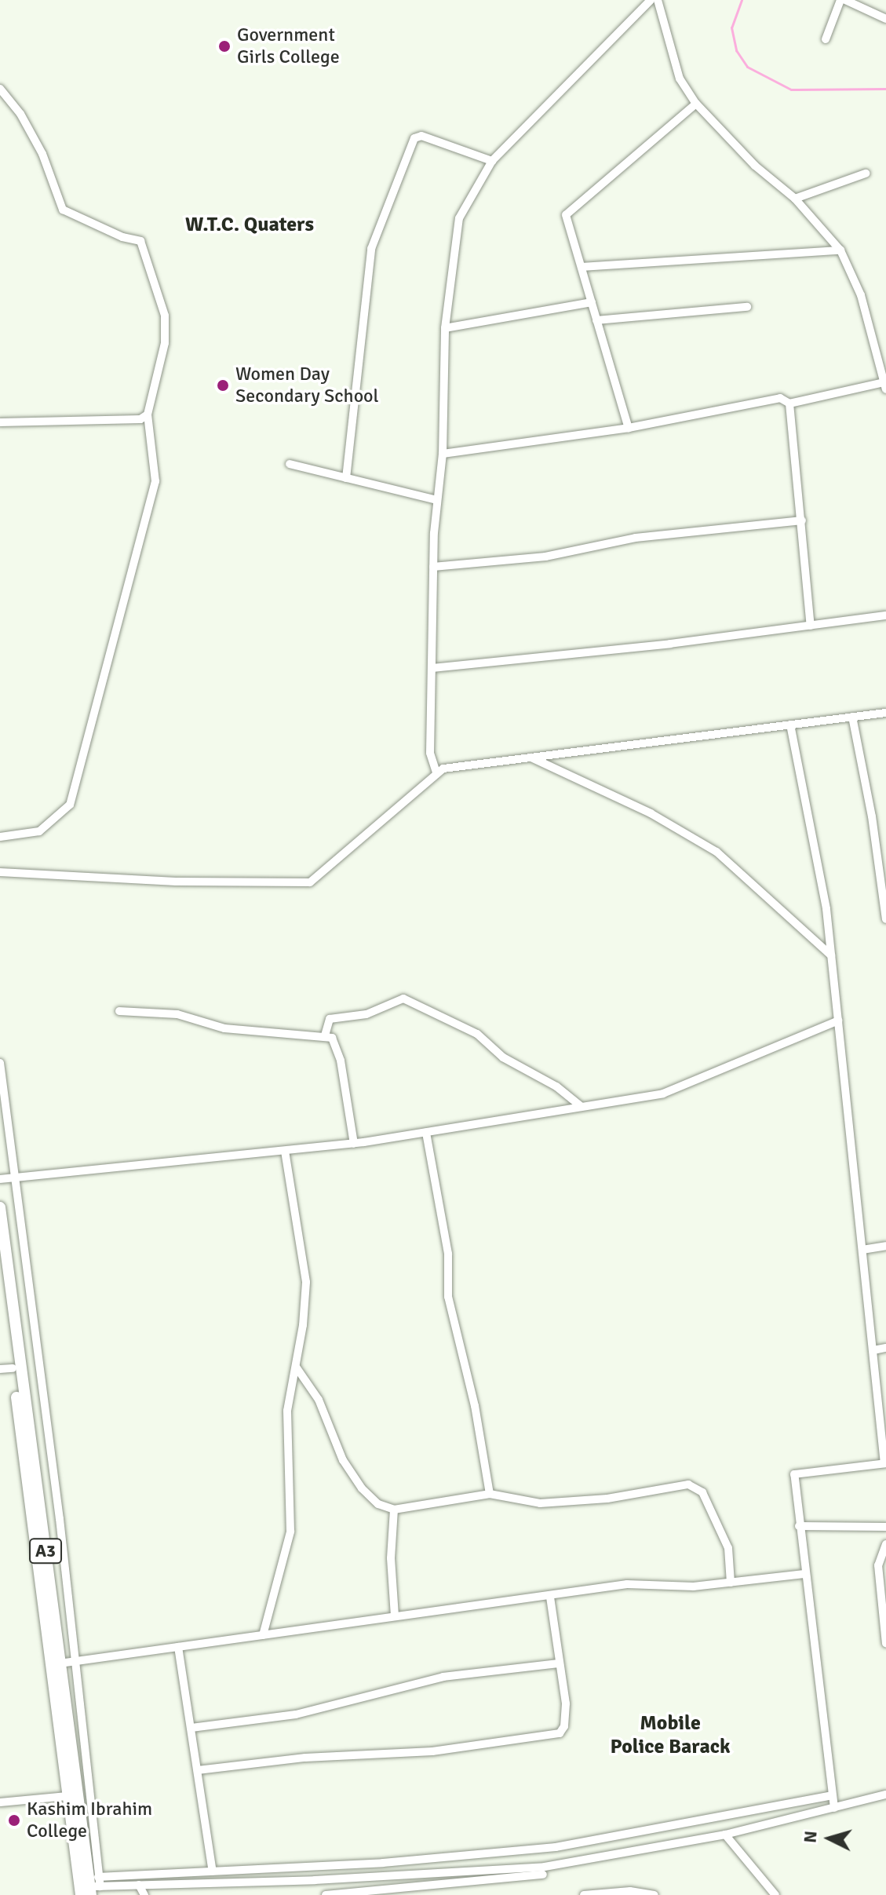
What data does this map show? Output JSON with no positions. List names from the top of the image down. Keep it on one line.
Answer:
{"streets":{"highway":["A3"]},"districts":["W.T.C. Quaters","Mobile Police Barack"],"places":["Government Girls College","Women Day Secondary School","Kashim Ibrahim College"],"north":"left"}
